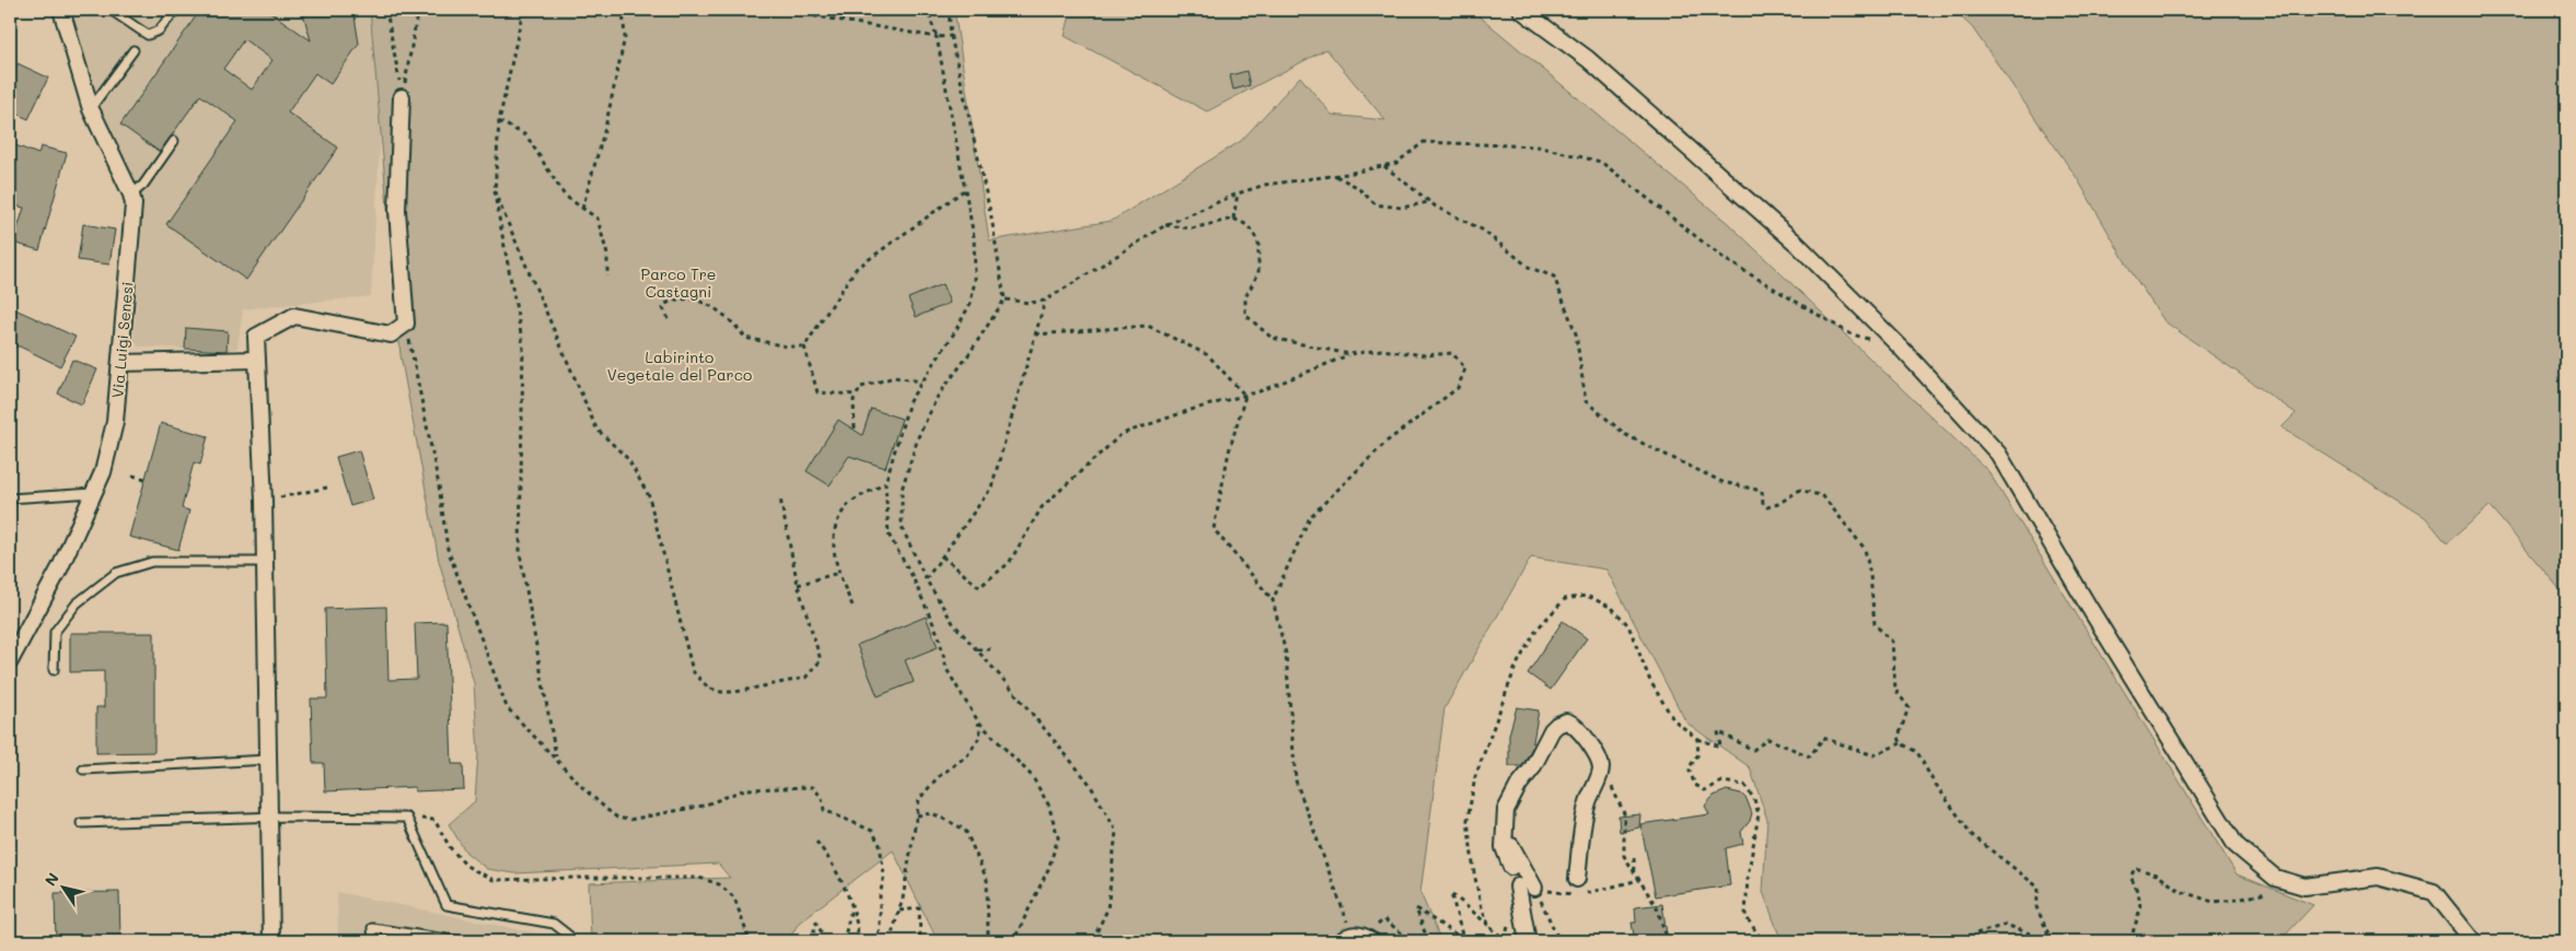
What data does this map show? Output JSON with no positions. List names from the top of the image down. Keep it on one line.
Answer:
{"streets":{"street":["Via Luigi Senesi"]},"parks":["Parco Tre Castagni","Labirinto Vegetale del Parco"],"north":"top left"}
